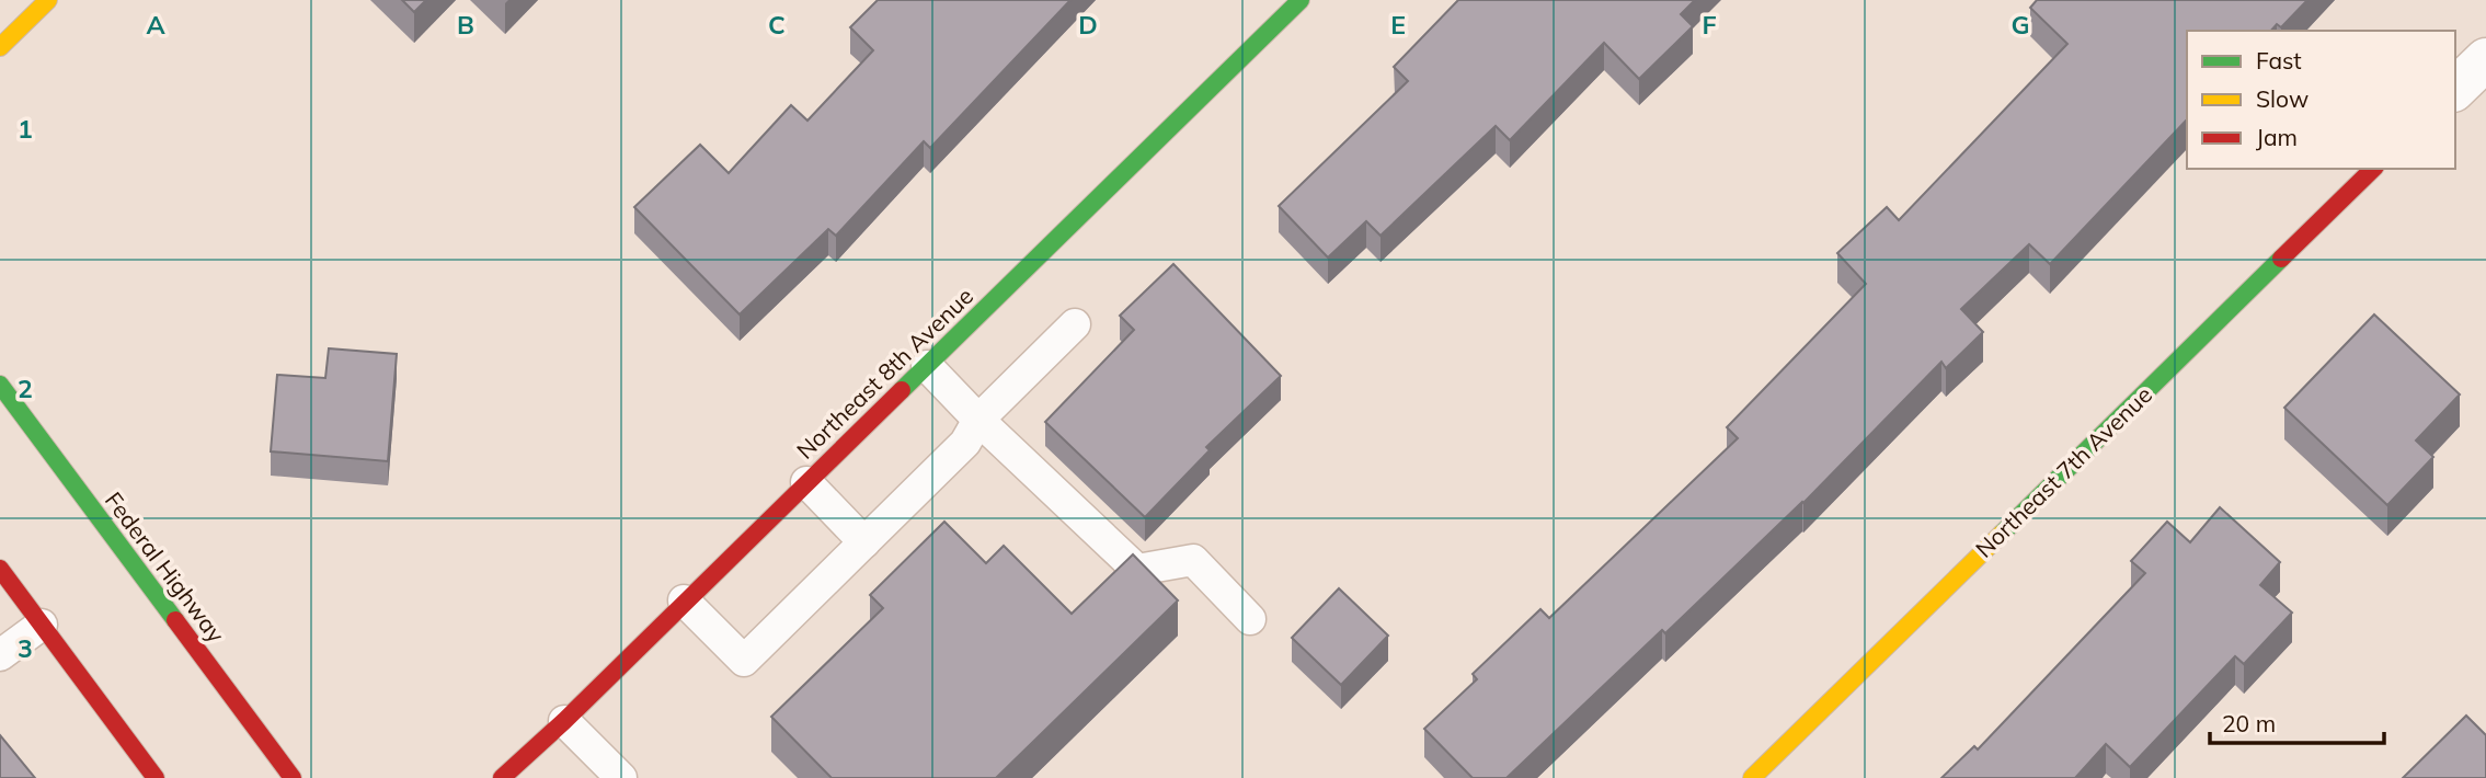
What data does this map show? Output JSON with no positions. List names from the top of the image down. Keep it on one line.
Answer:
{"streets":{"street":["Northeast 8th Avenue","Northeast 7th Avenue","Federal Highway"]},"legend":["Fast","Slow","Jam"],"scale_bar":"20 m","grid":{"columns":["A","B","C","D","E","F","G"],"rows":["1","2","3"]}}
